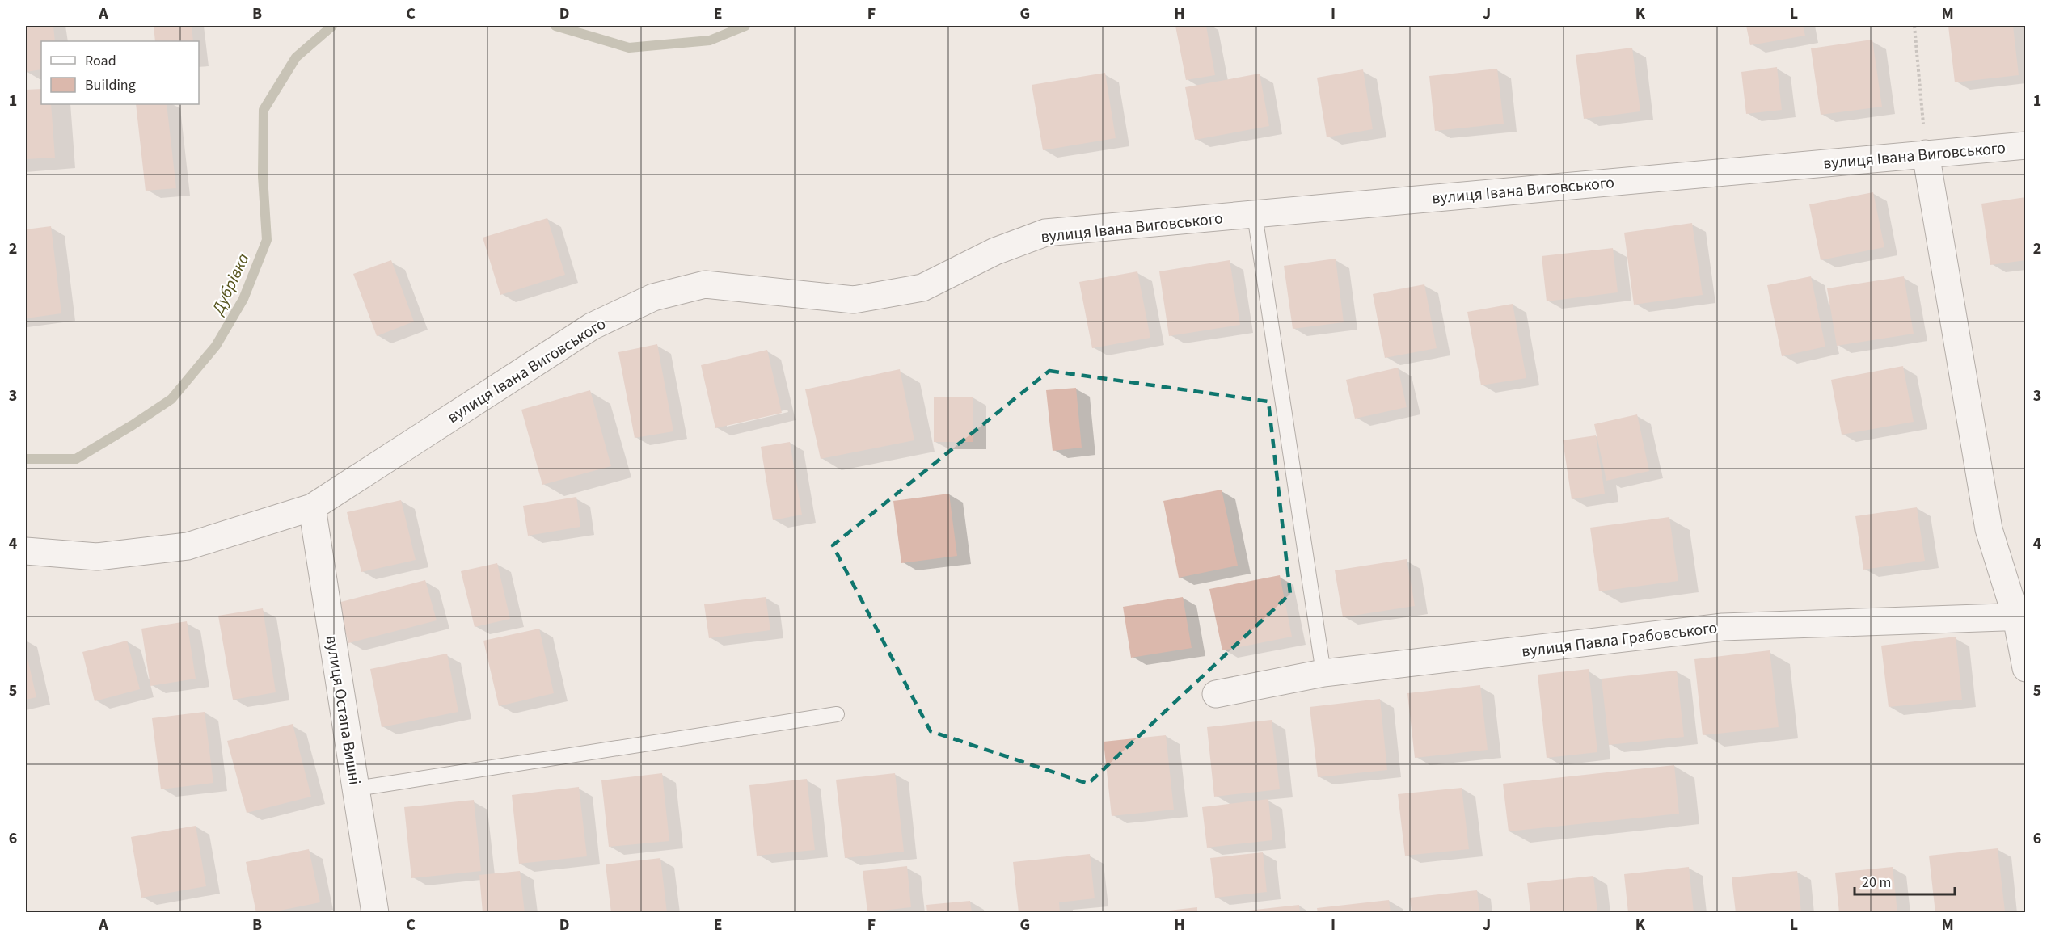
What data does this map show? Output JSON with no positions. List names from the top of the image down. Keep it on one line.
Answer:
{"streets":{"street":["вулиця Івана Виговського","вулиця Павла Грабовського","вулиця Остапа Вишні"]},"crossings":[["вулиця Івана Виговського","вулиця Остапа Вишні"]],"water":["Дубрівка"],"legend":["Road","Building"],"scale_bar":"20 m","grid":{"columns":["A","B","C","D","E","F","G","H","I","J","K","L","M"],"rows":["1","2","3","4","5","6"]}}
